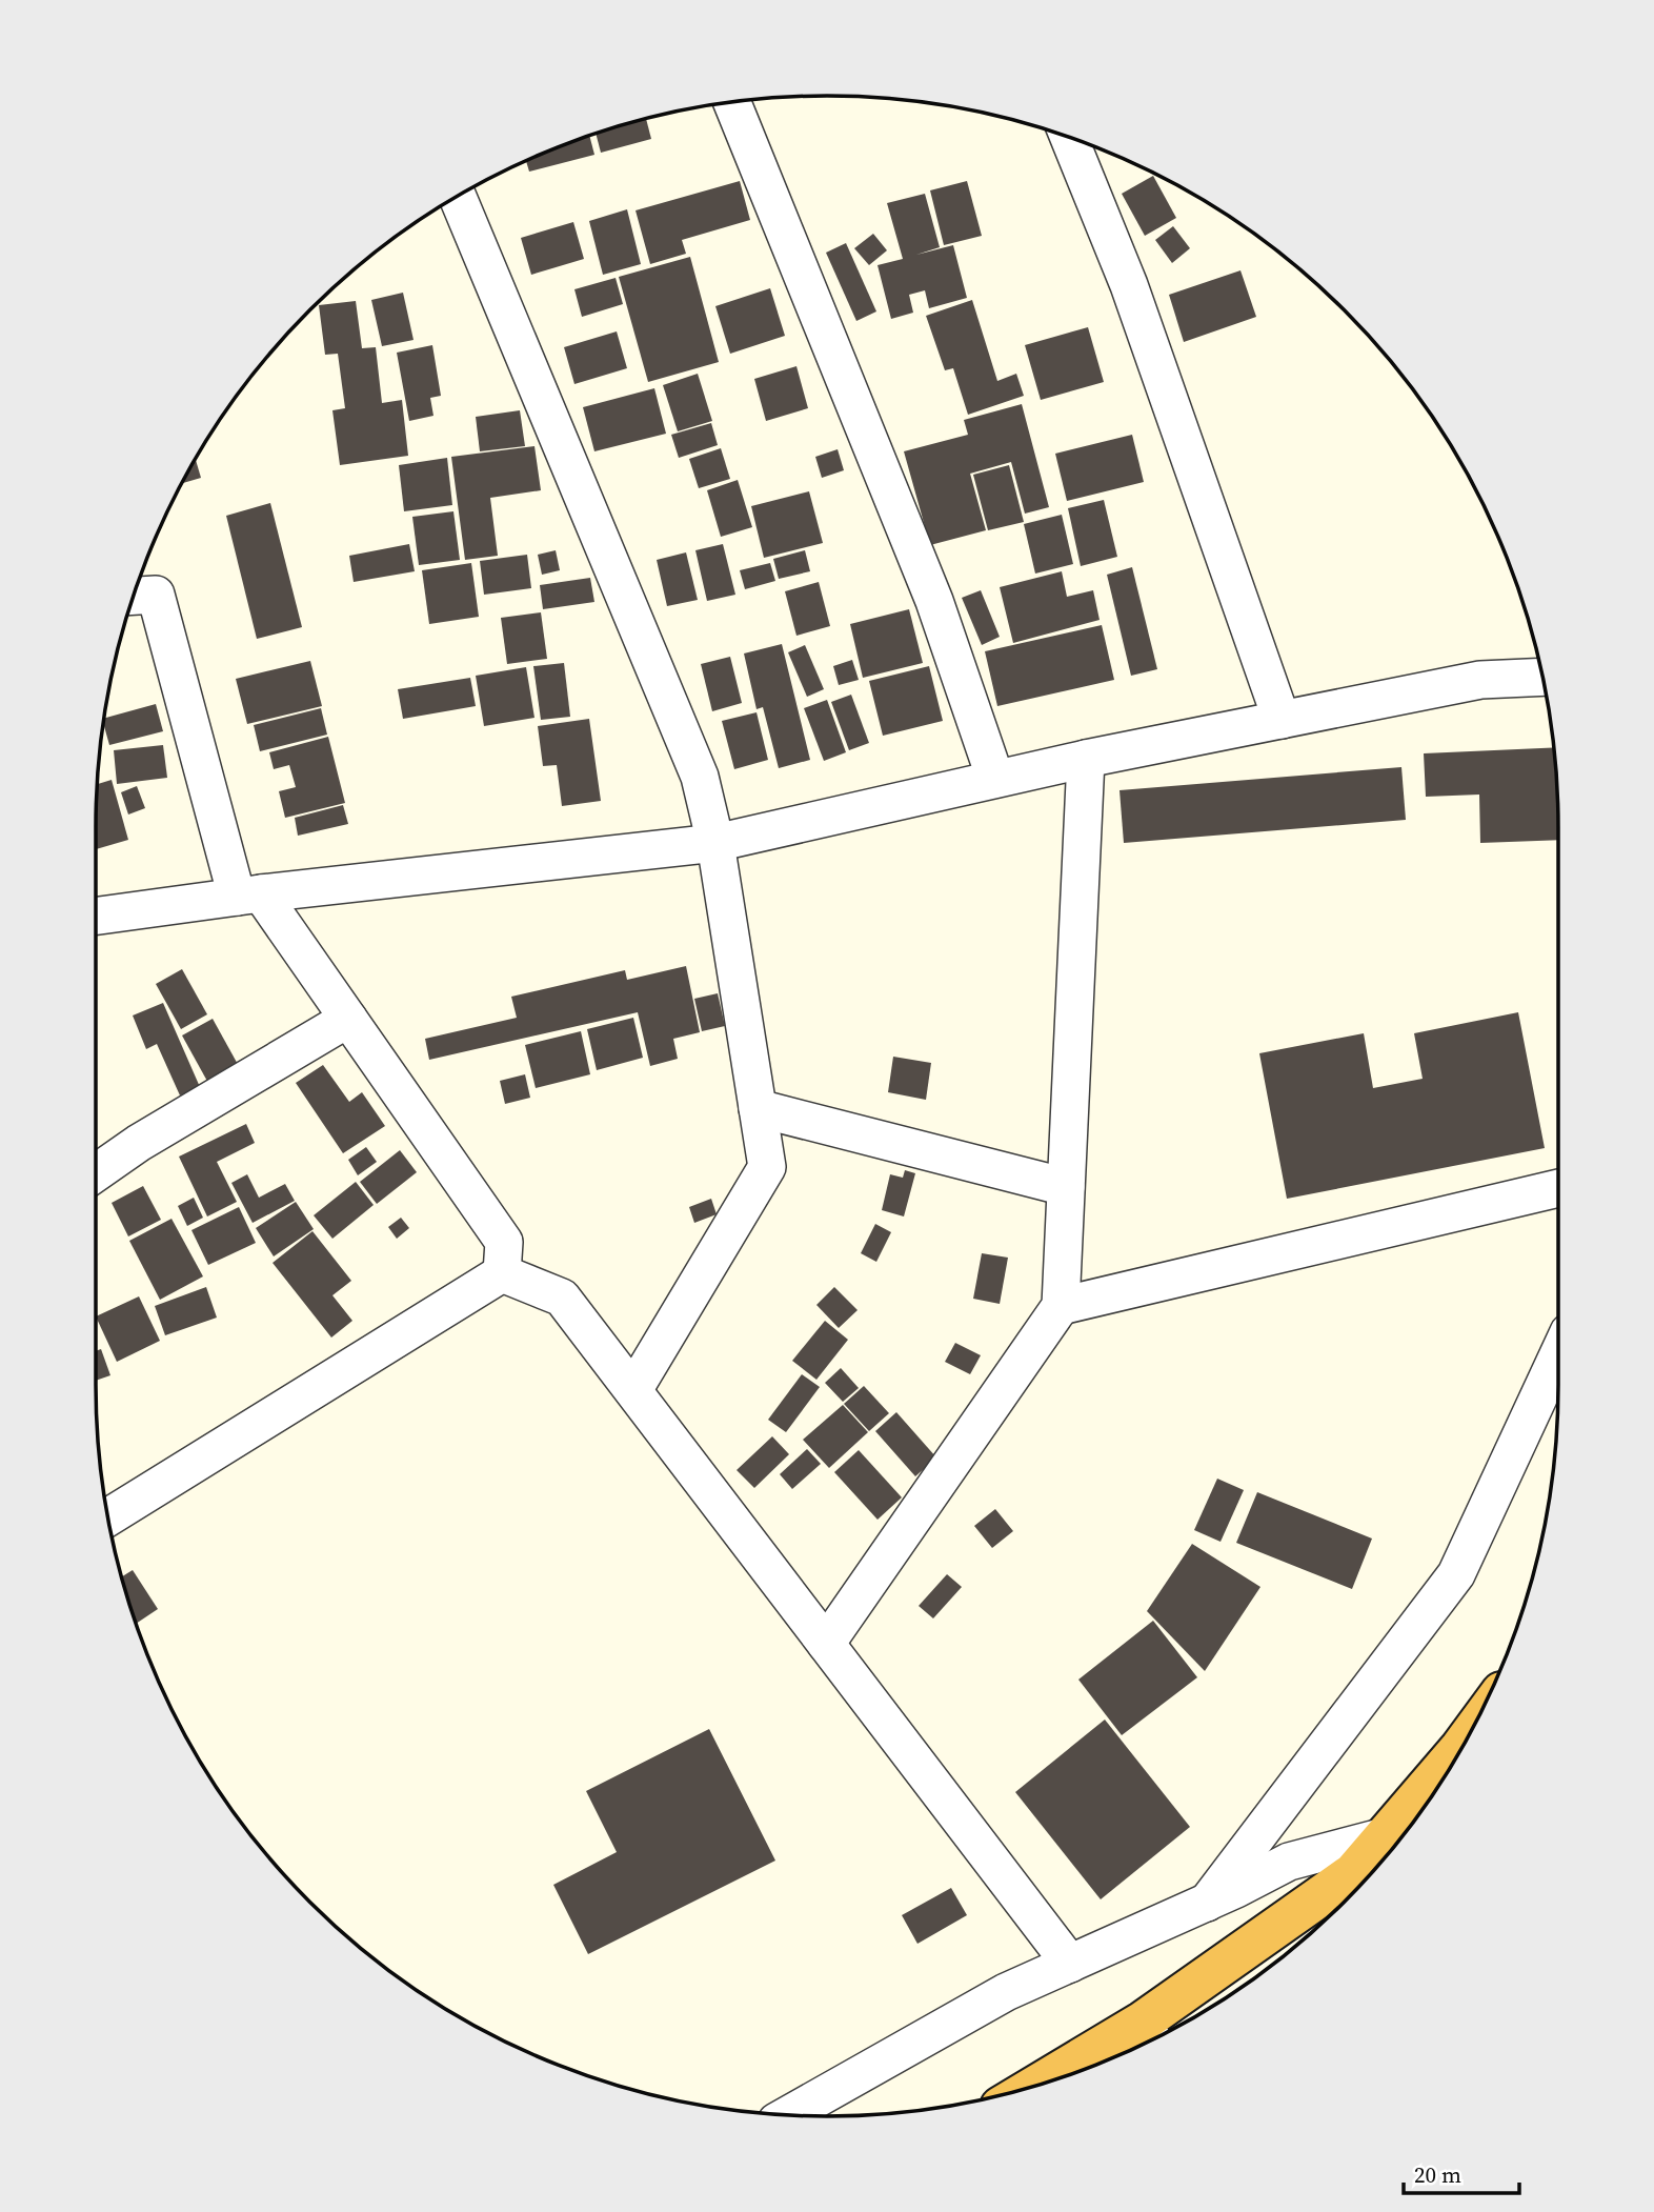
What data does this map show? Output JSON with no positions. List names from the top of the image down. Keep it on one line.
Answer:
{"scale_bar":"20 m"}
